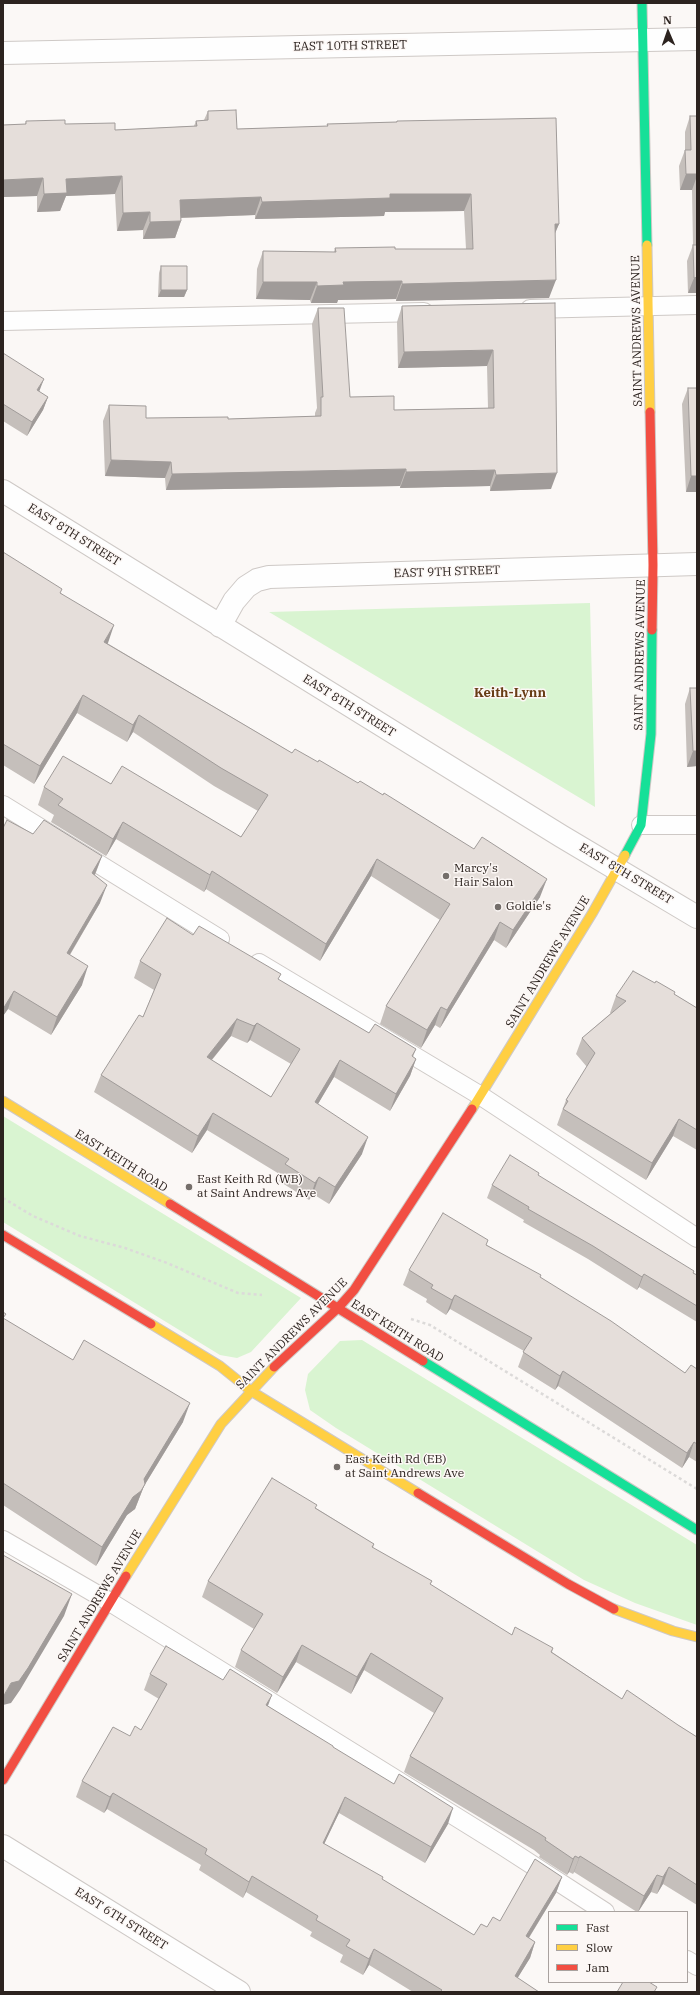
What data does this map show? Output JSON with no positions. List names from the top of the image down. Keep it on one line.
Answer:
{"streets":{"street":["EAST 10TH STREET","SAINT ANDREWS AVENUE","EAST 8TH STREET","EAST 9TH STREET","EAST KEITH ROAD","EAST 6TH STREET"]},"crossings":[["EAST 10TH STREET","SAINT ANDREWS AVENUE"],["SAINT ANDREWS AVENUE","EAST 8TH STREET"],["SAINT ANDREWS AVENUE","EAST 9TH STREET"],["SAINT ANDREWS AVENUE","EAST KEITH ROAD"],["EAST 8TH STREET","EAST 9TH STREET"]],"districts":["Keith-Lynn"],"places":["Marcy's Hair Salon","Goldie's","East Keith Rd (WB) at Saint Andrews Ave","East Keith Rd (EB) at Saint Andrews Ave"],"legend":["Fast","Slow","Jam"],"north":"top"}
